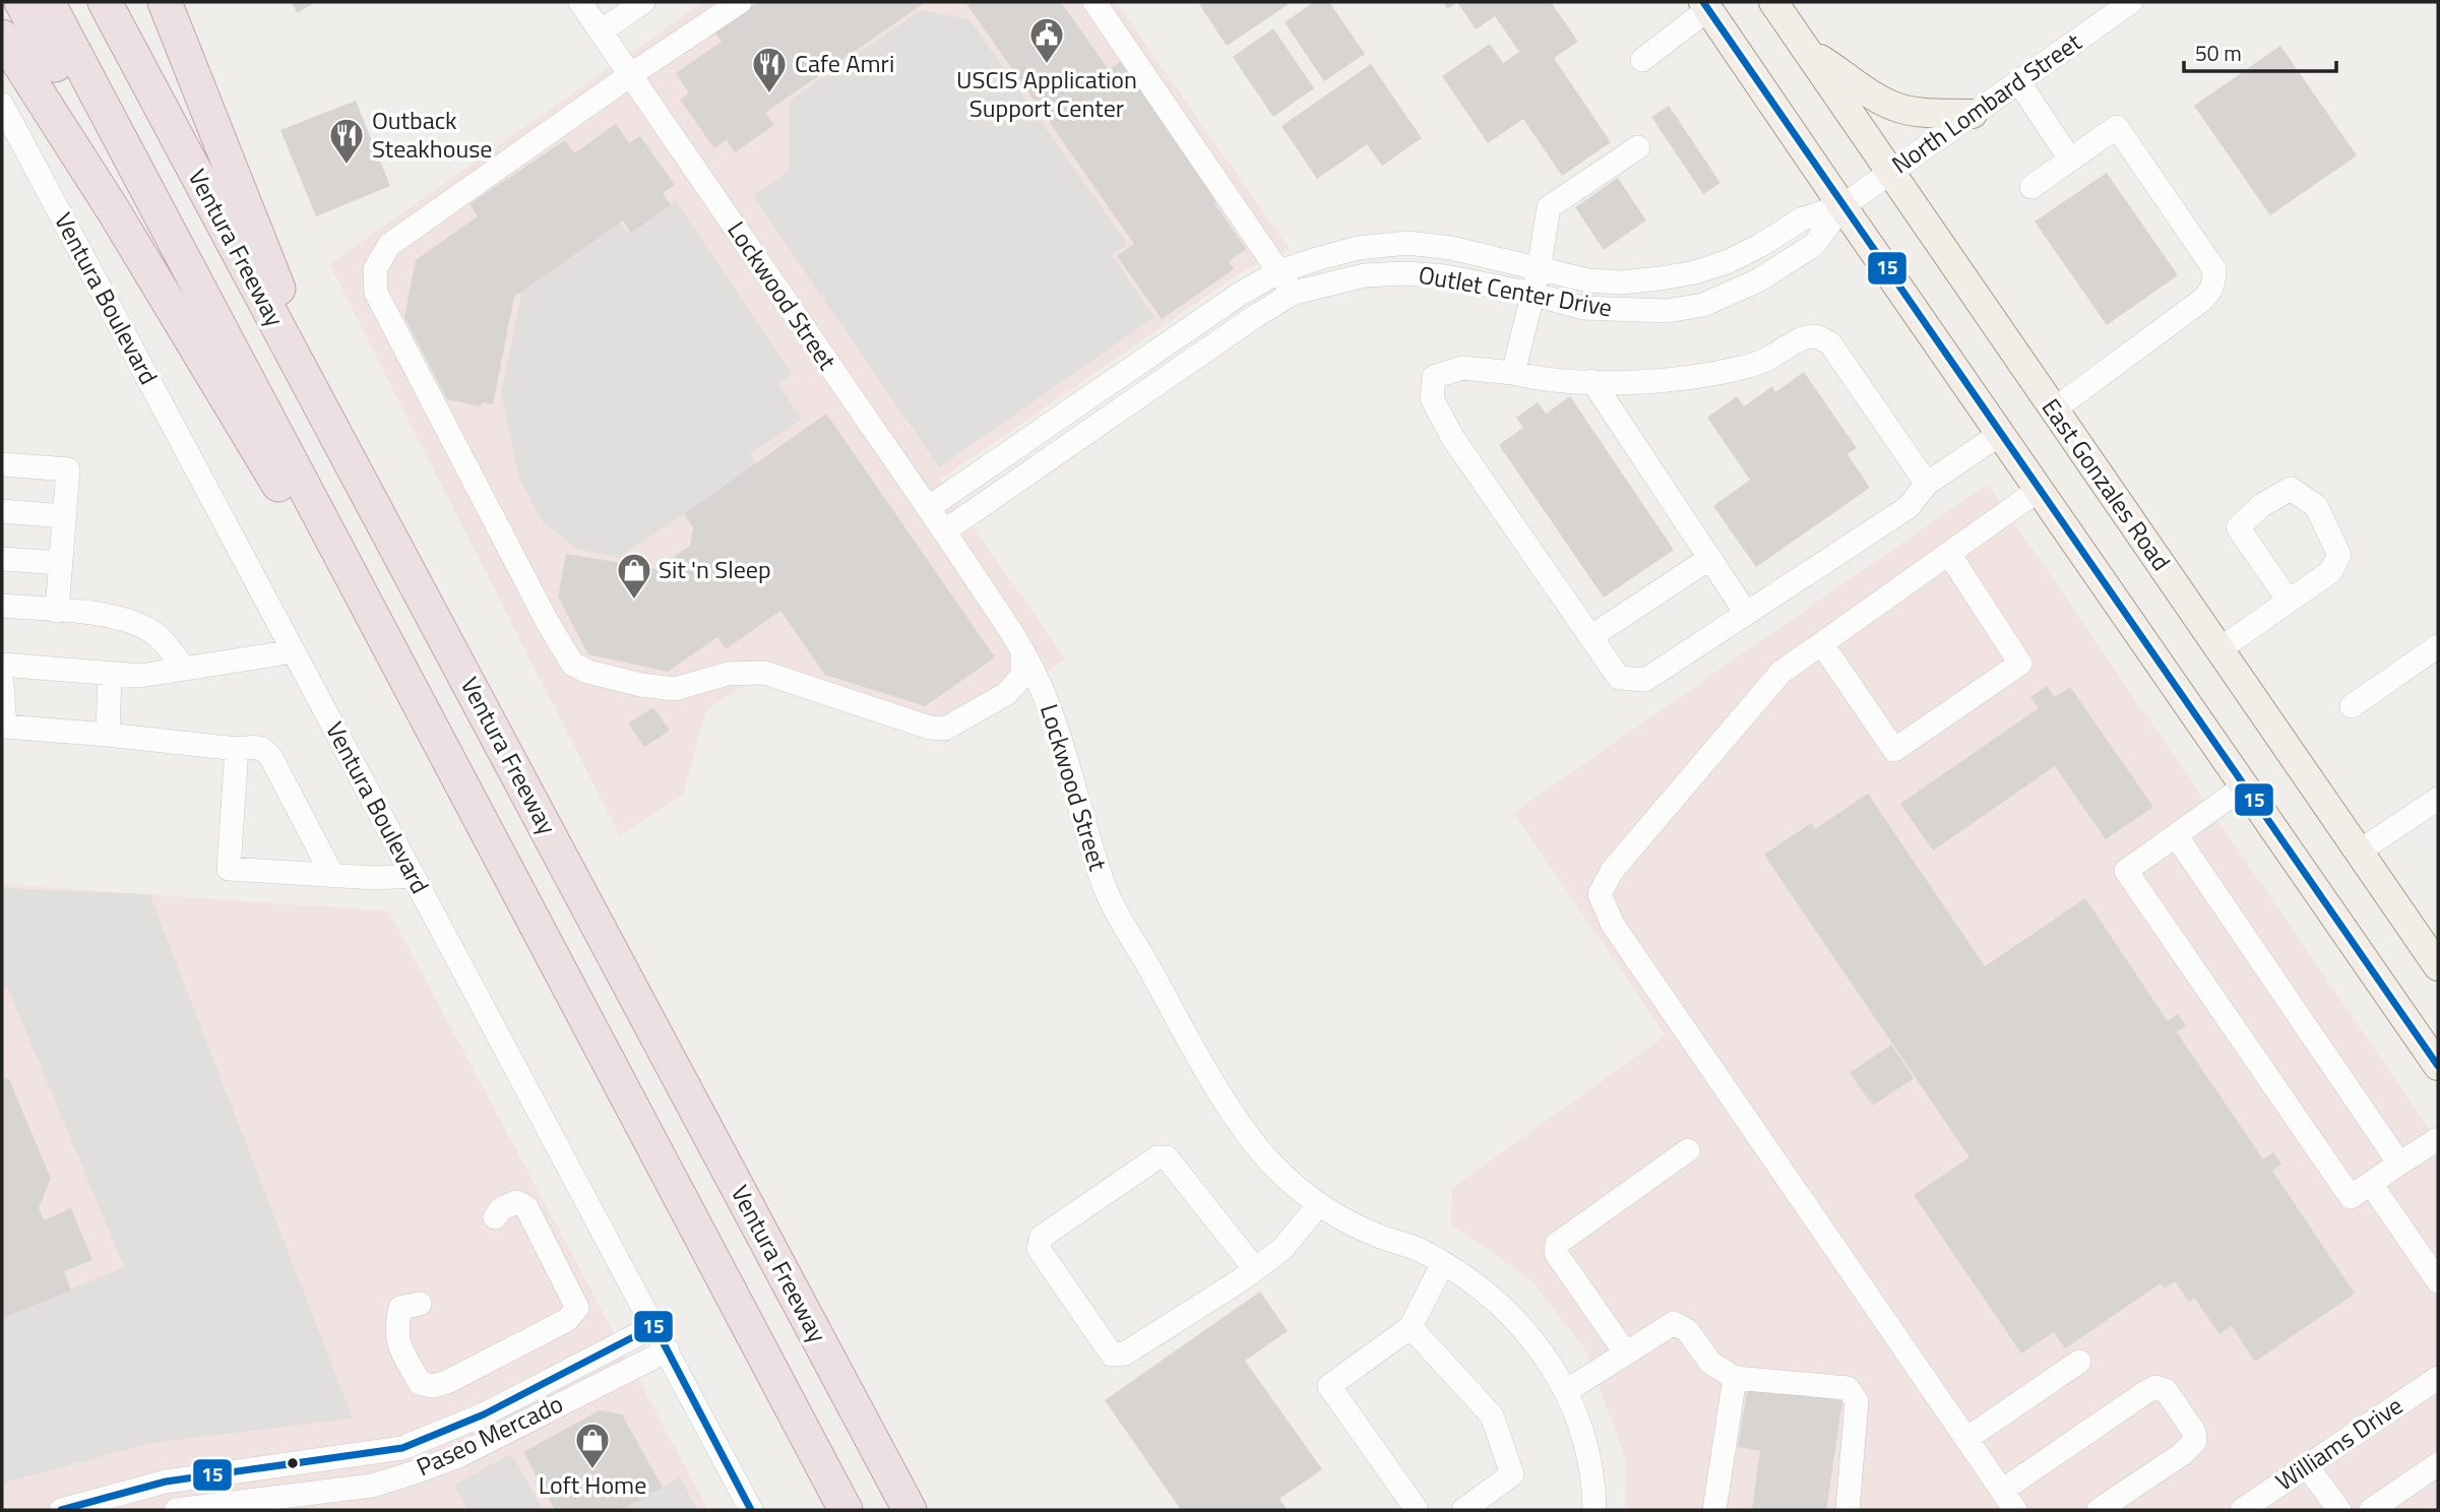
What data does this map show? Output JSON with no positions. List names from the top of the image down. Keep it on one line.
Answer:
{"streets":{"highway":["Ventura Freeway"],"main road":["East Gonzales Road"],"street":["North Lombard Street","Outlet Center Drive","Lockwood Street","Ventura Boulevard","Paseo Mercado","Williams Drive"]},"crossings":[["North Lombard Street","Outlet Center Drive"],["North Lombard Street","East Gonzales Road"],["Outlet Center Drive","Lockwood Street"],["Ventura Boulevard","Paseo Mercado"]],"places":{"public building":["USCIS Application Support Center"],"restaurant":["Cafe Amri","Outback Steakhouse"],"shop":["Sit 'n Sleep","Loft Home"]},"lines":["transit line 15"],"scale_bar":"50 m"}
